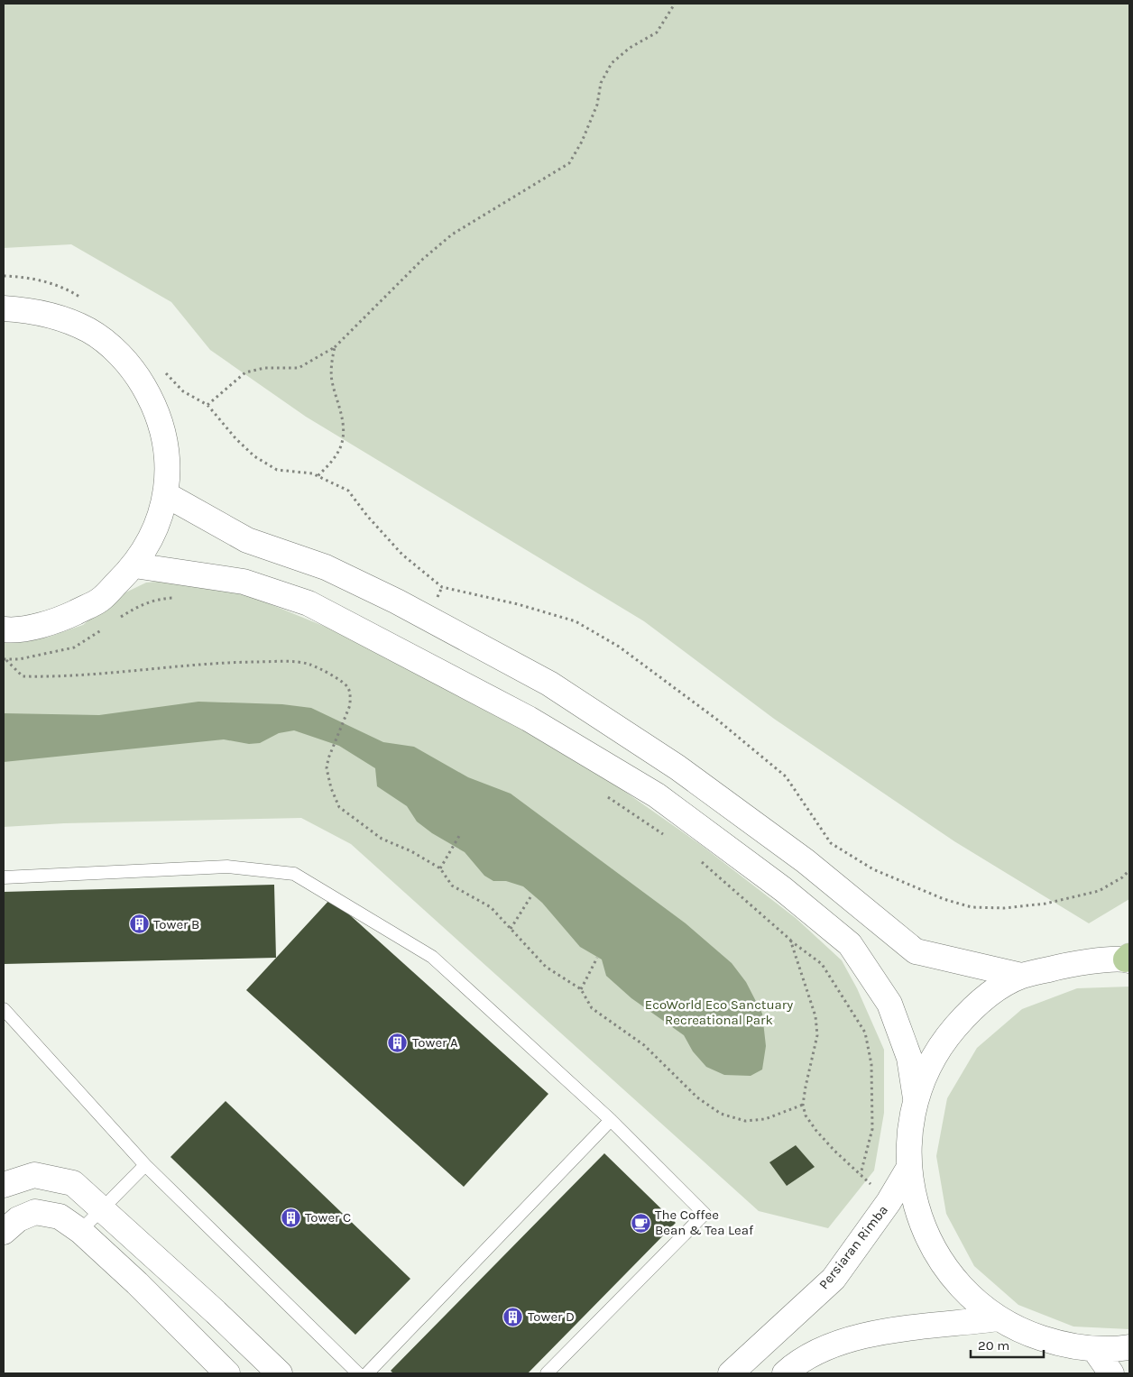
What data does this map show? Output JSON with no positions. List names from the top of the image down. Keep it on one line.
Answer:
{"streets":{"street":["Persiaran Rimba"]},"parks":["EcoWorld Eco Sanctuary Recreational Park"],"places":{"building":["Tower B","Tower A","Tower C","Tower D"],"cafe":["The Coffee Bean & Tea Leaf"]},"scale_bar":"20 m"}
